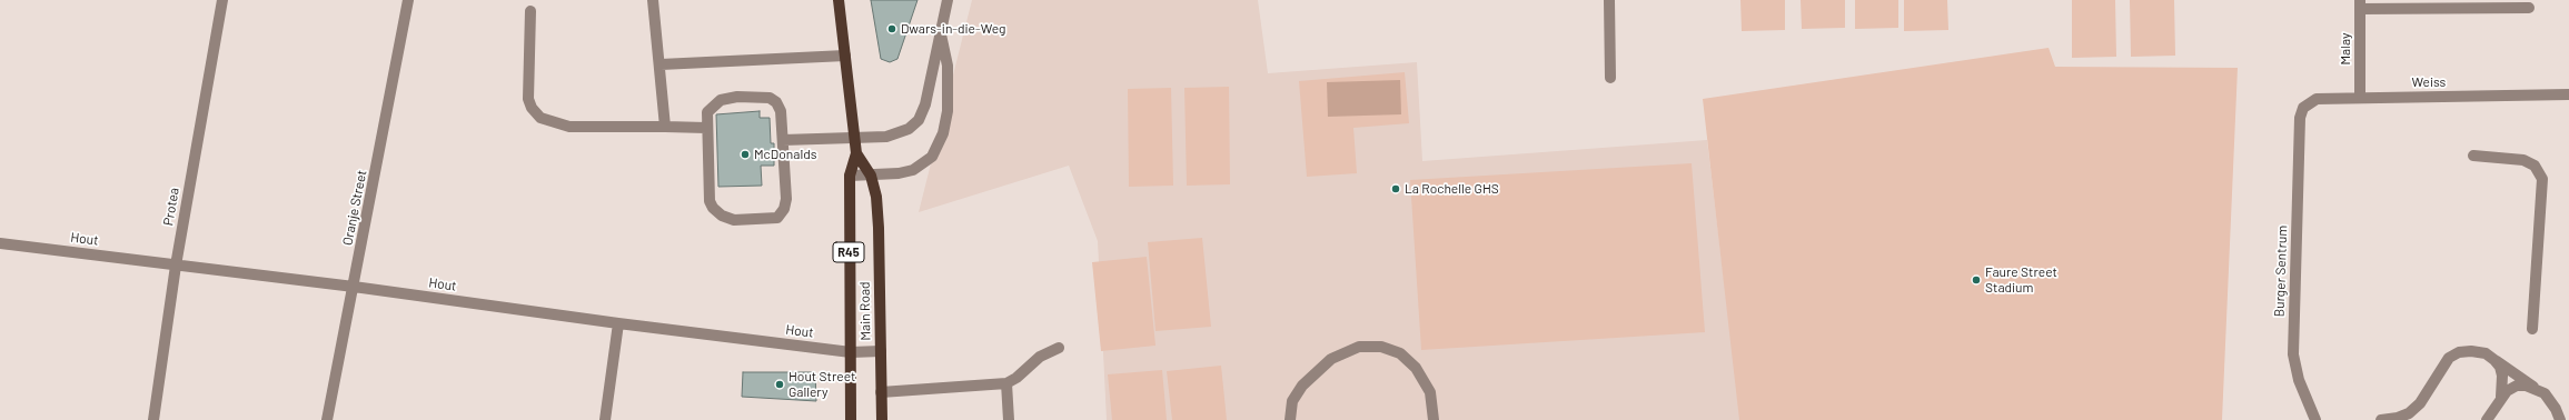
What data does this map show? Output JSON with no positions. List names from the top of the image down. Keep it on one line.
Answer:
{"streets":{"main road":["R45","Main Road"],"street":["Malay","Weiss","Protea","Oranje Street","Hout","Burger Sentrum"]},"crossings":[["Malay","Weiss"],["Weiss","Burger Sentrum"],["Protea","Hout"],["Oranje Street","Hout"],["Hout","Main Road"]],"places":["Dwars-in-die-Weg","McDonalds","La Rochelle GHS","Faure Street Stadium","Hout Street Gallery"]}
